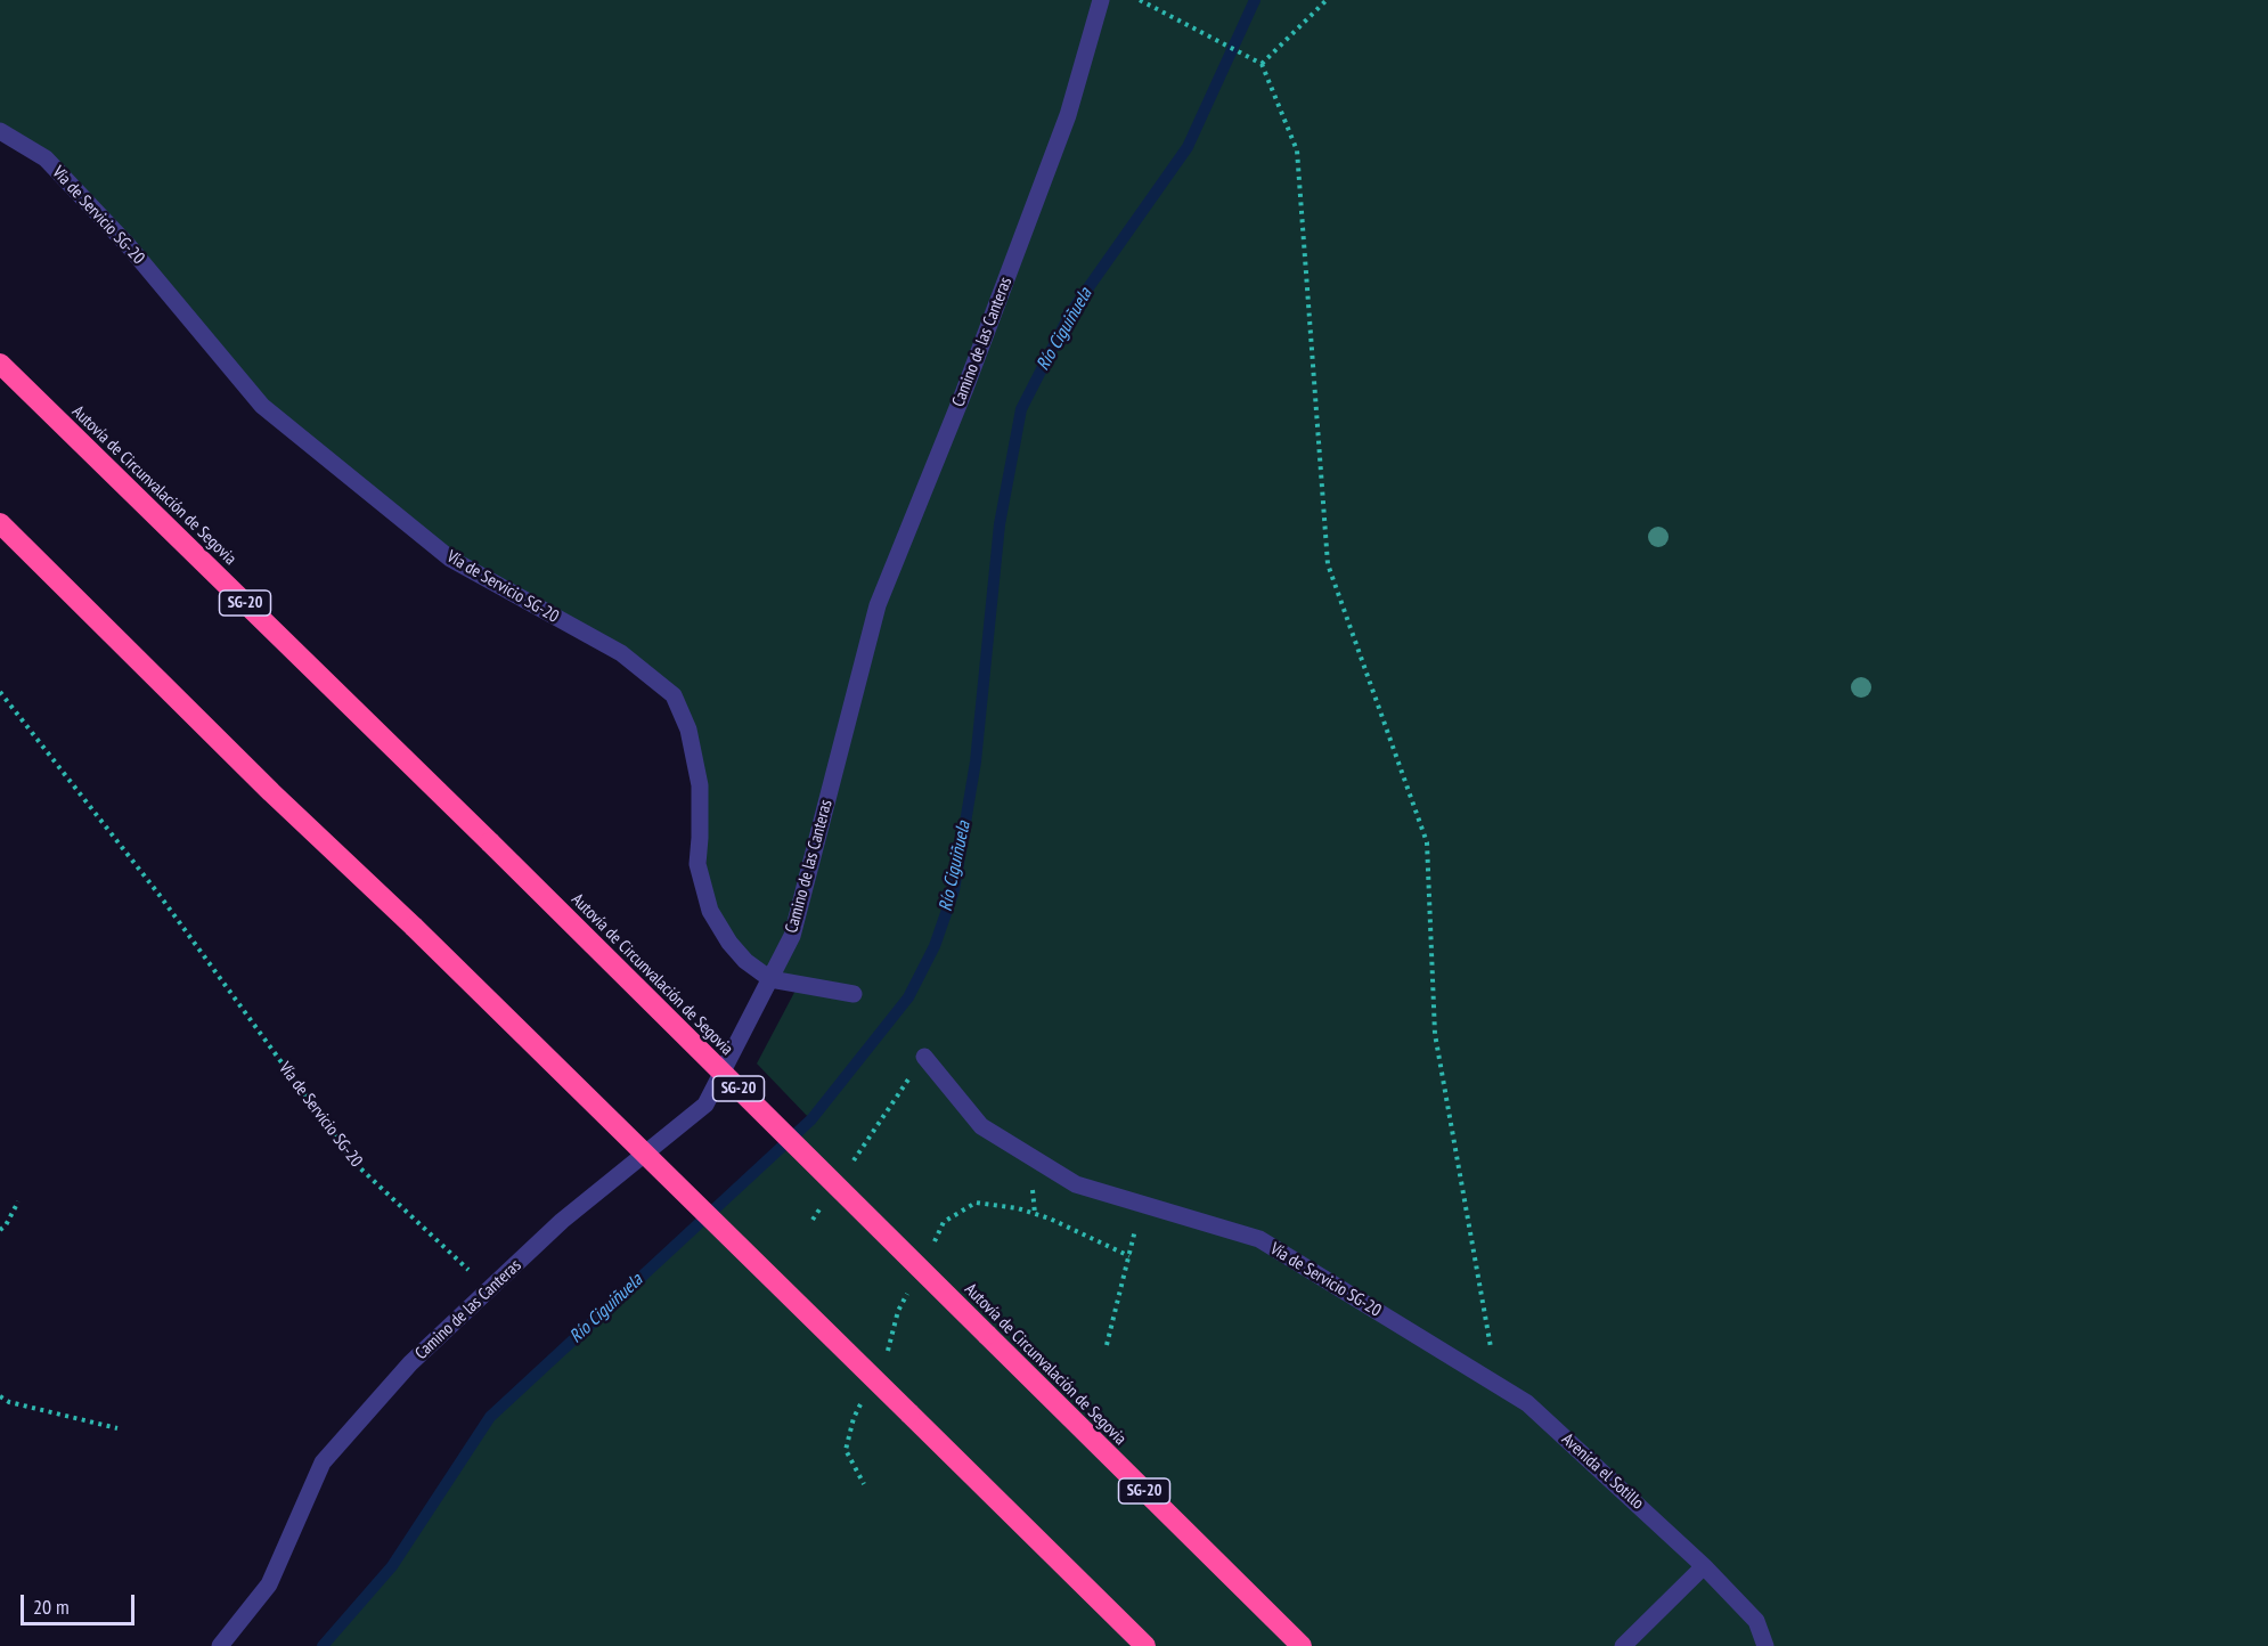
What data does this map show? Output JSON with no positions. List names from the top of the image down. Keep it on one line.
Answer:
{"streets":{"highway":["Autovía de Circunvalación de Segovia","SG-20"],"street":["Vía de Servicio SG-20","Camino de las Canteras","Avenida el Sotillo"]},"crossings":[["Vía de Servicio SG-20","Camino de las Canteras"],["Vía de Servicio SG-20","Avenida el Sotillo"]],"water":["Río Ciguiñuela"],"scale_bar":"20 m"}
